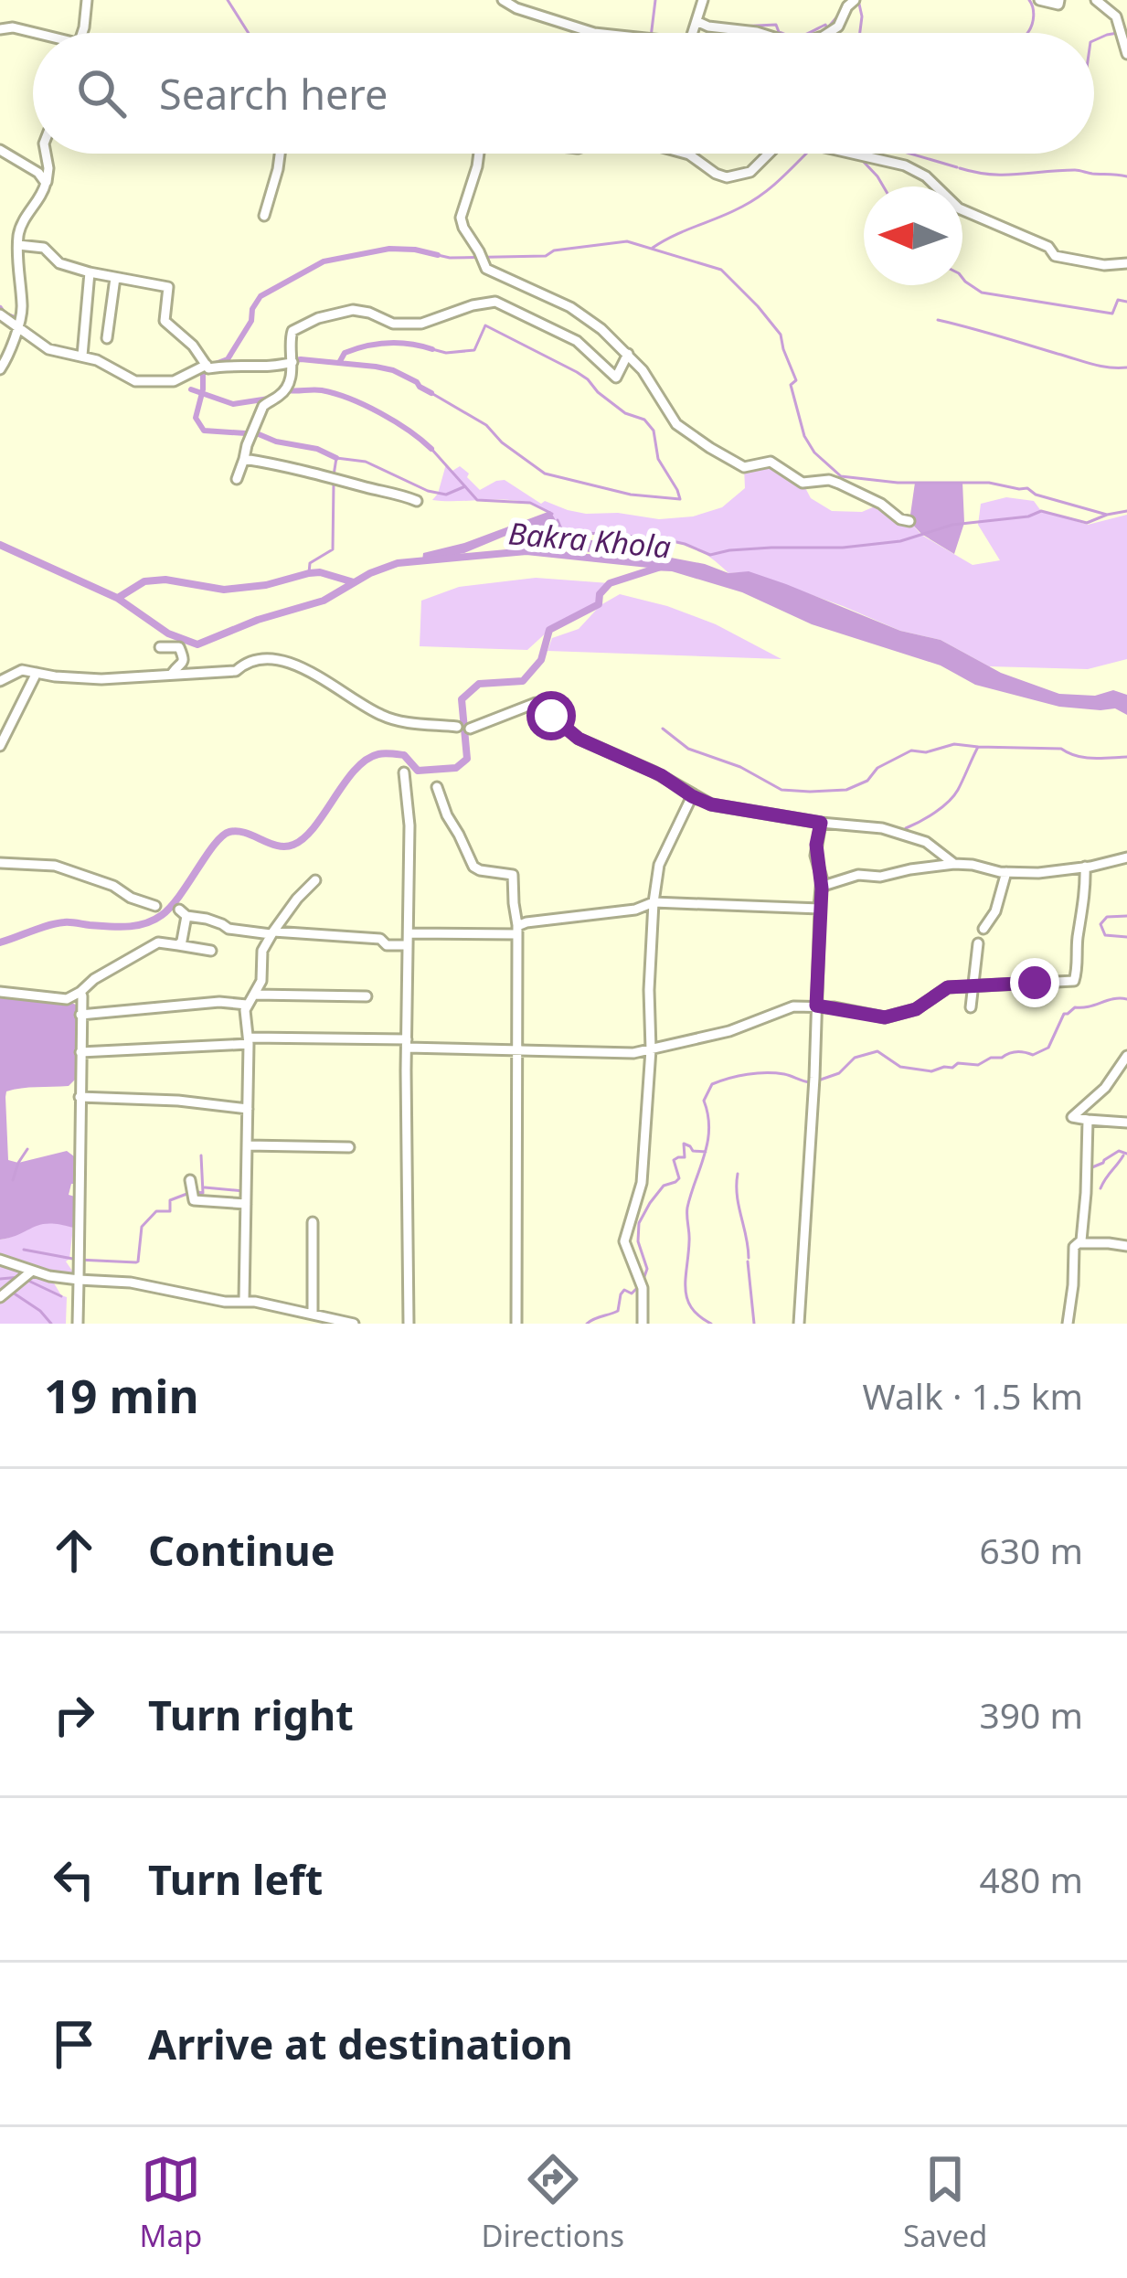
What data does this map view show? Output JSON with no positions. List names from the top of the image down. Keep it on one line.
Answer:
{"water":["Bakra Khola"],"north":"left","page":{"search":"Search here","heading":["19 min","Walk · 1.5 km"],"list":[["Continue","630 m"],["Turn right","390 m"],["Turn left","480 m"],"Arrive at destination"],"nav":["Map","Directions","Saved"]}}
